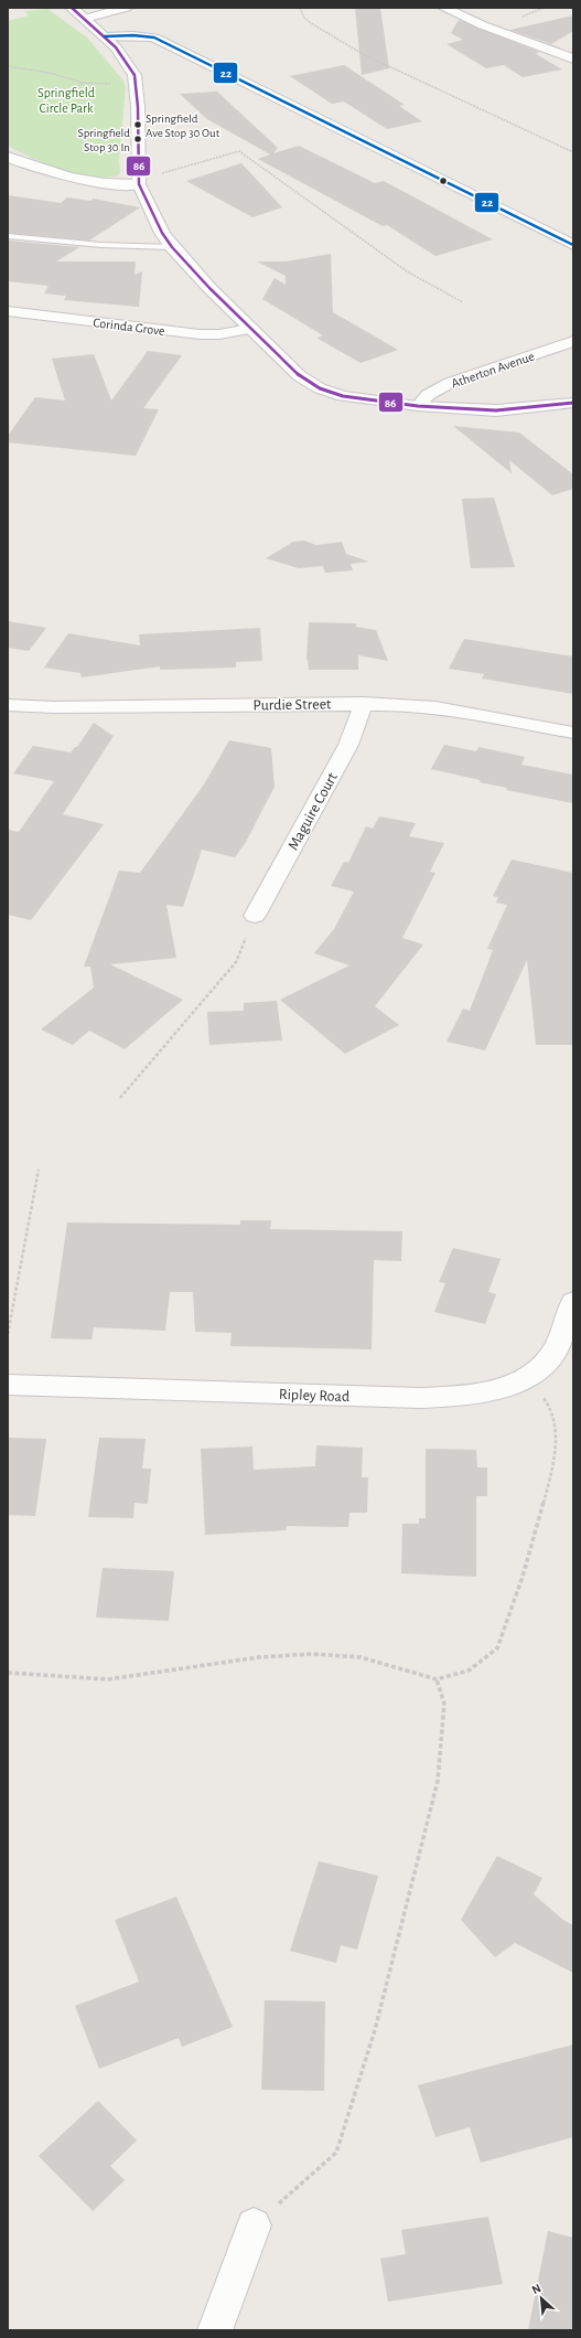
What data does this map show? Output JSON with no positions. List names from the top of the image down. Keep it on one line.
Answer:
{"streets":{"street":["Corinda Grove","Atherton Avenue","Purdie Street","Maguire Court","Ripley Road"]},"crossings":[["Purdie Street","Maguire Court"]],"parks":["Springfield Circle Park"],"places":["Springfield Ave Stop 30 Out","Springfield Stop 30 In"],"lines":["transit line 86","transit line 22"],"north":"top left"}
